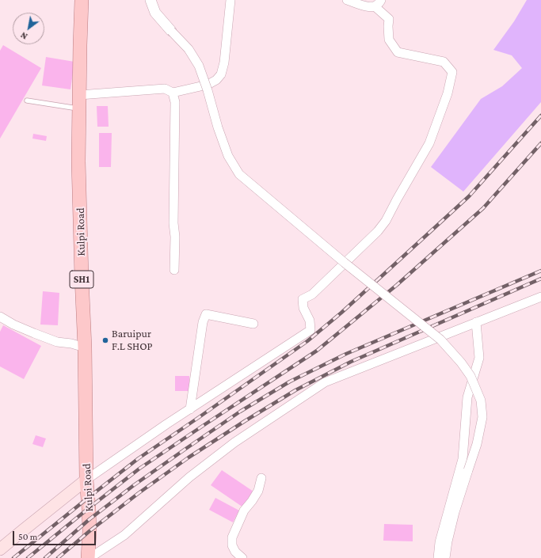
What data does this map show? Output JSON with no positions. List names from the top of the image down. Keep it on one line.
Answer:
{"streets":{"main road":["Kulpi Road","SH1"]},"places":["Baruipur F.L SHOP"],"scale_bar":"50 m","north":"bottom left"}
